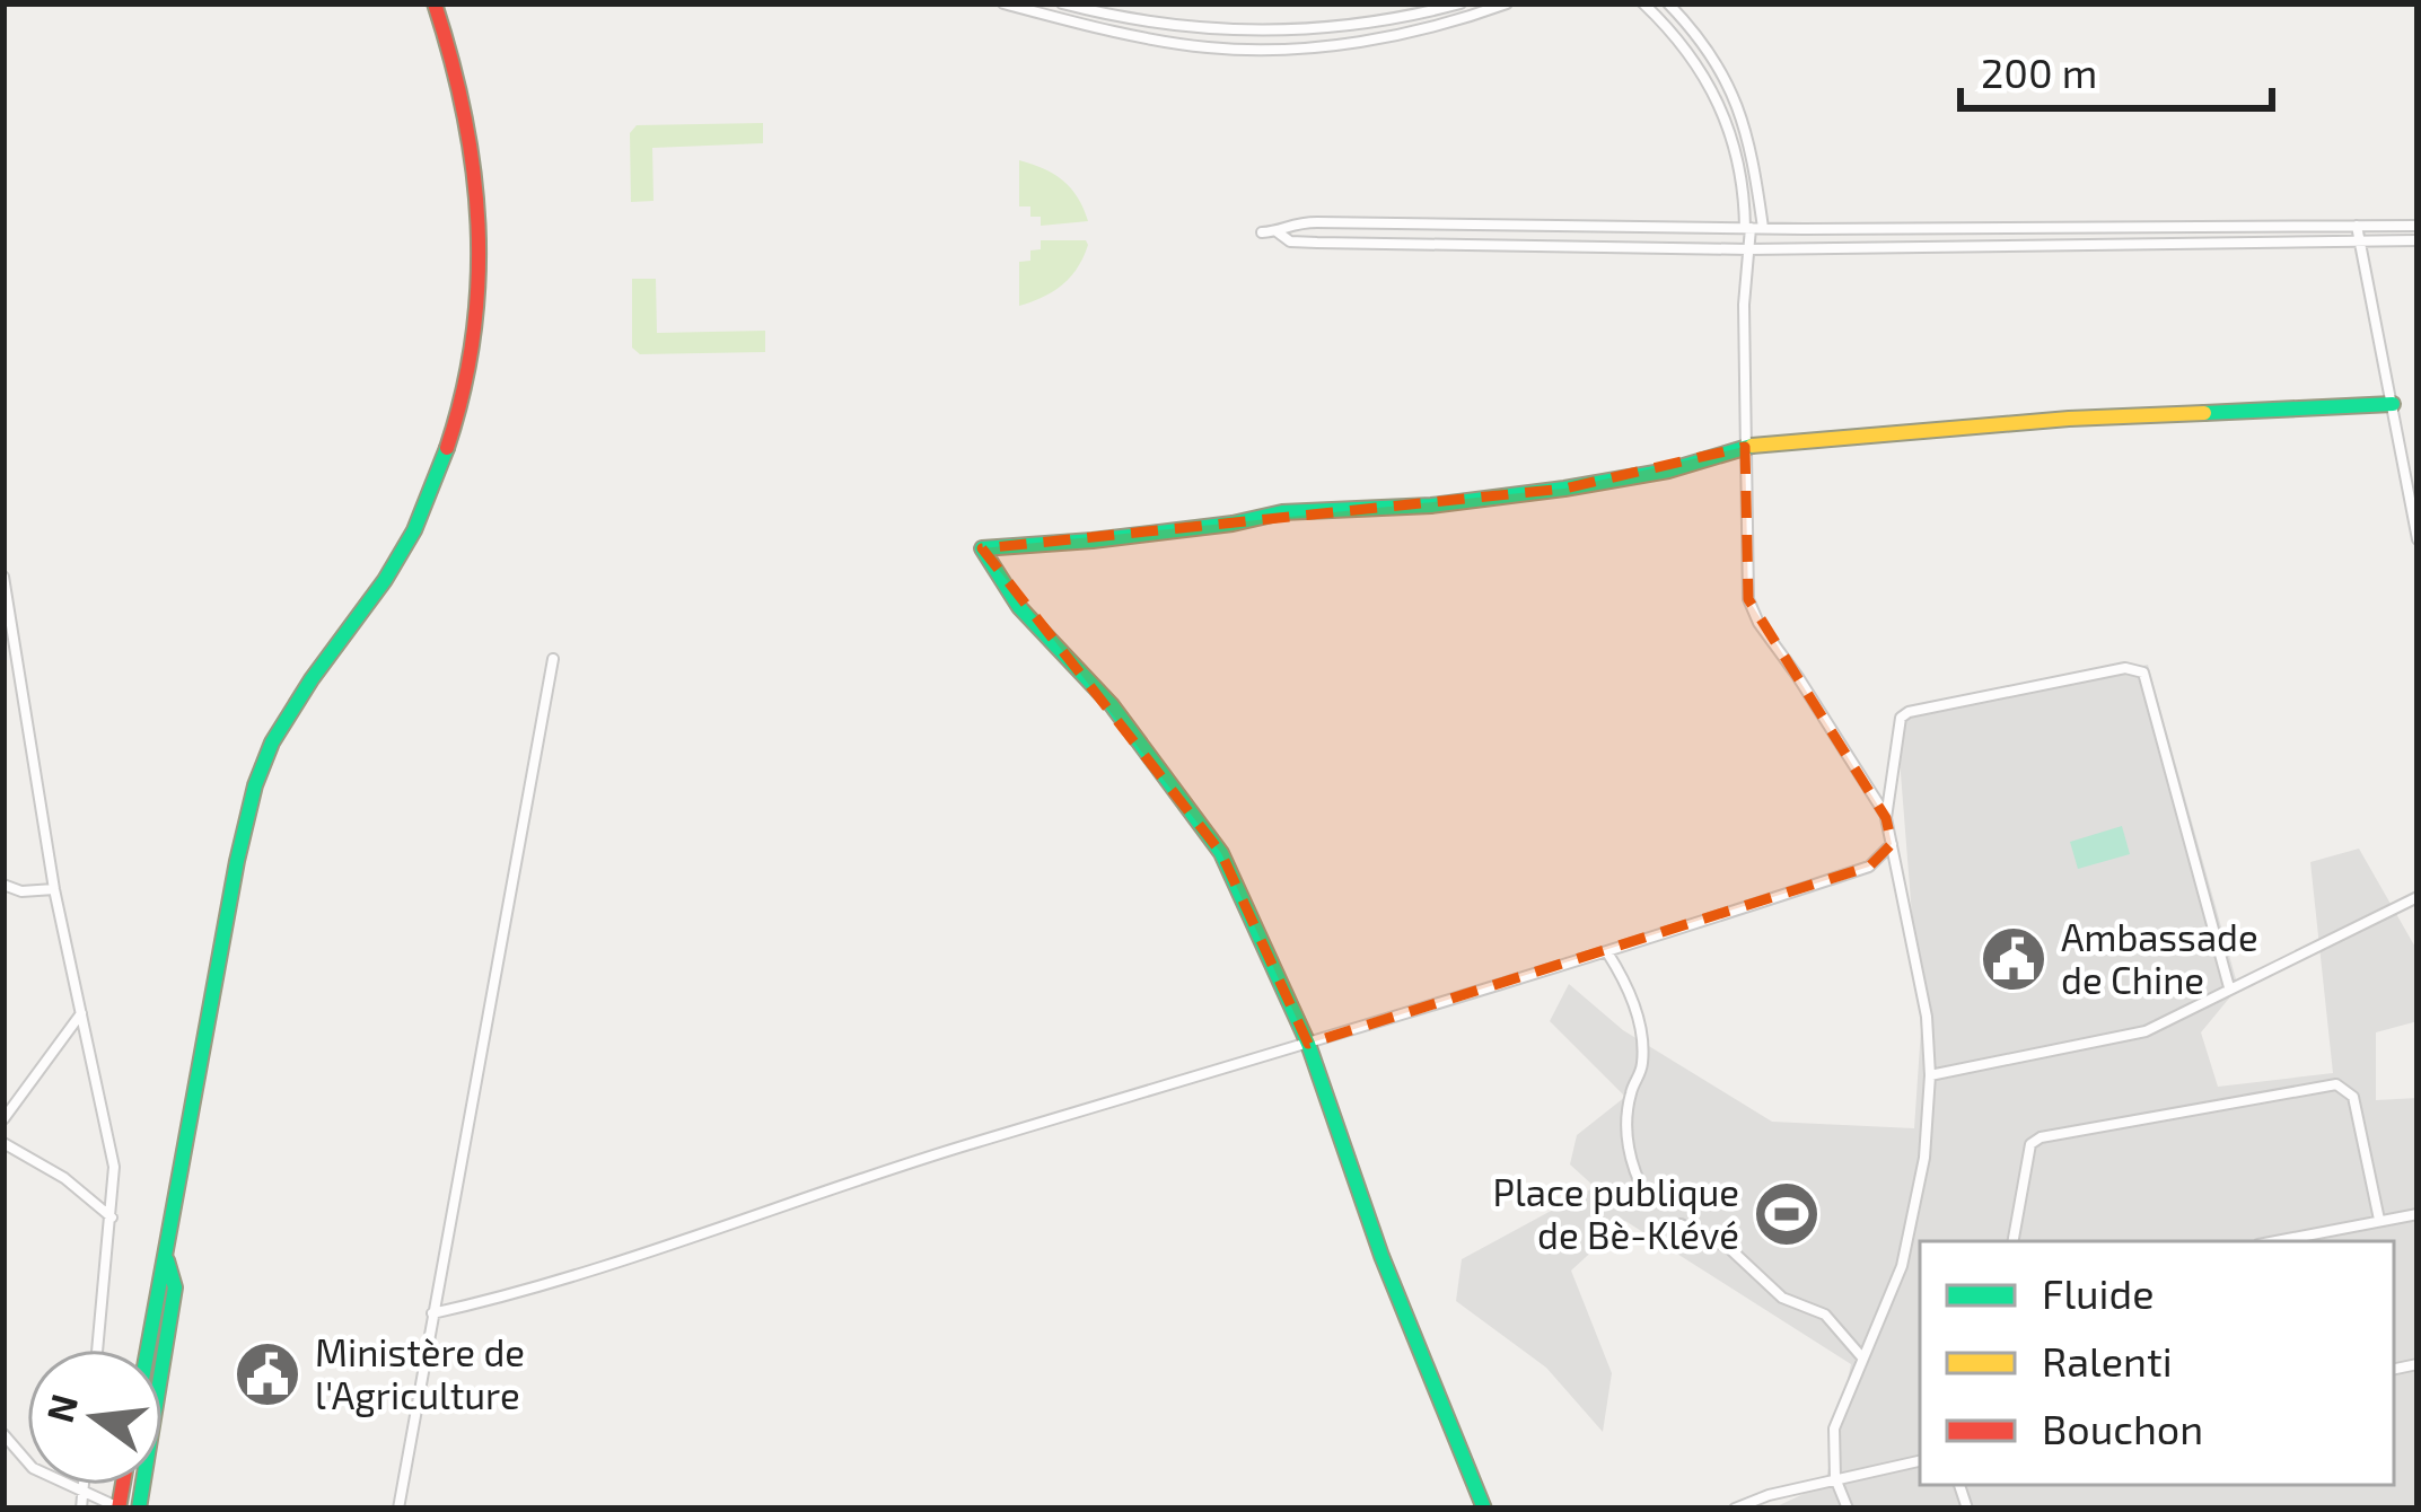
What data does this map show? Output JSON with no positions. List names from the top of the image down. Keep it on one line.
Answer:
{"places":{"public building":["Ambassade de Chine","Ministère de l'Agriculture"],"sports":["Place publique de Bè-Klévé"]},"legend":["Fluide","Ralenti","Bouchon"],"scale_bar":"200 m","north":"left"}
